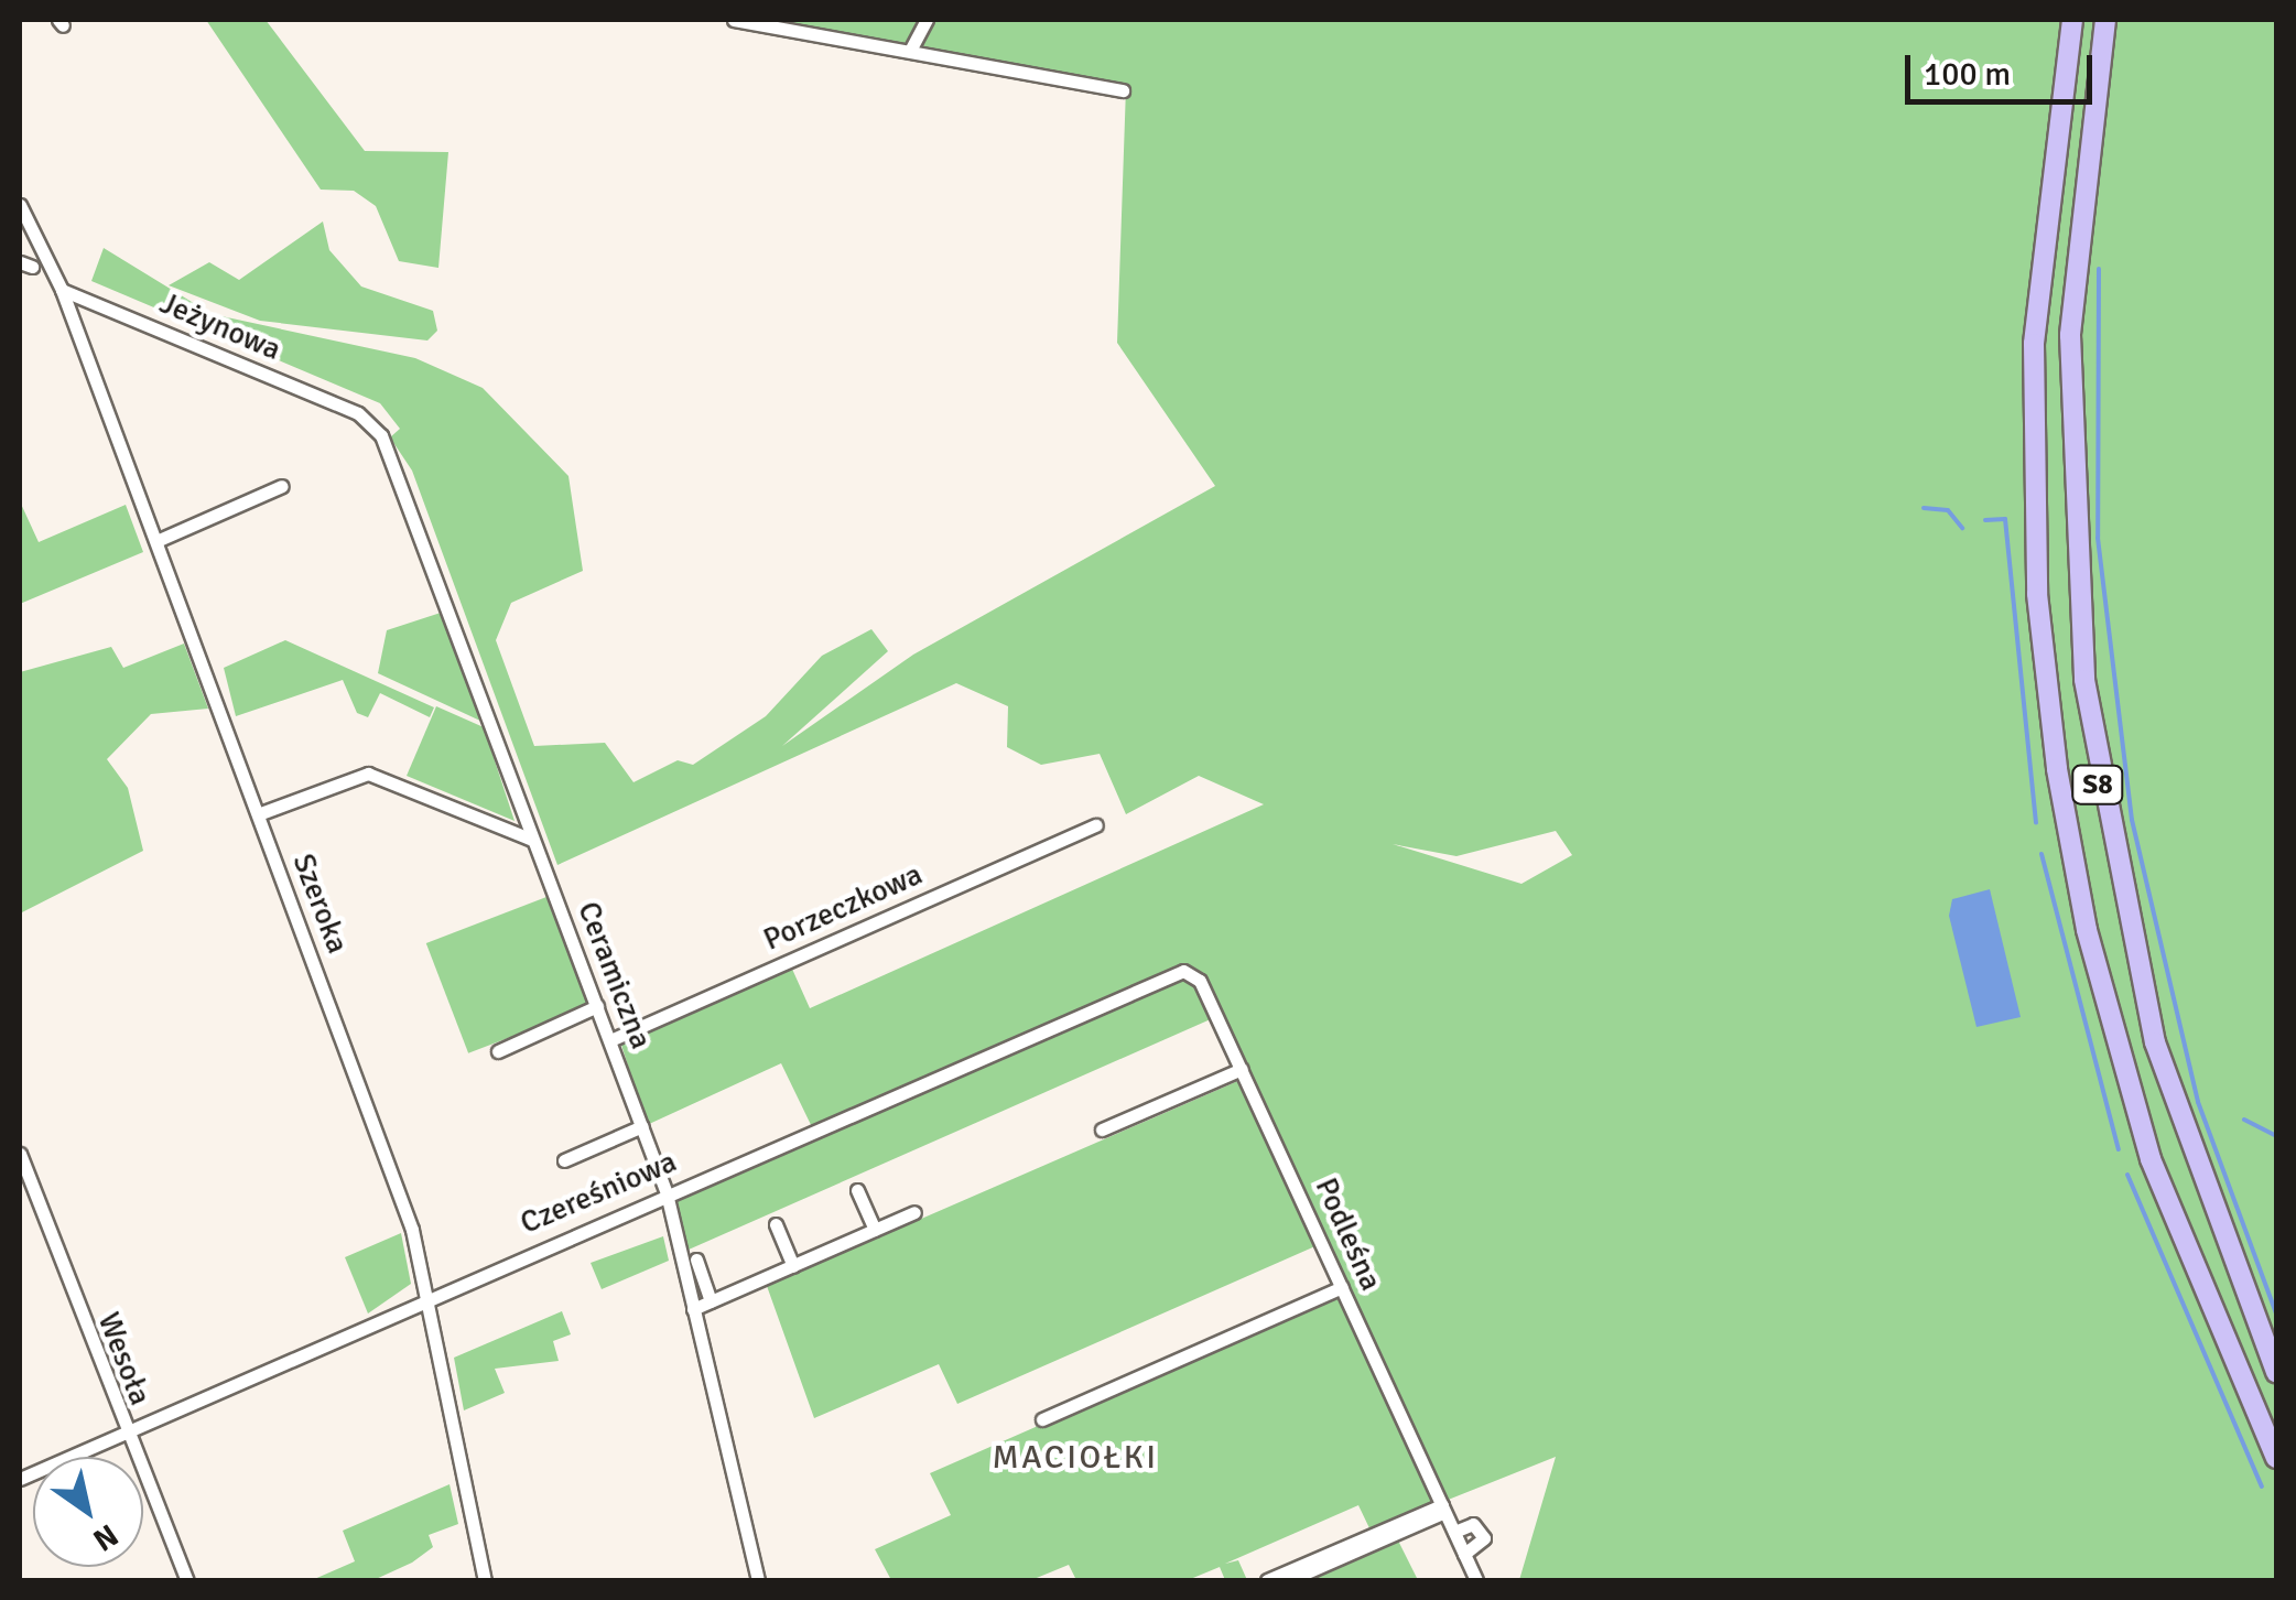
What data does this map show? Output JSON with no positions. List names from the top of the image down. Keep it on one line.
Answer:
{"streets":{"highway":["S8"],"street":["Jeżynowa","Szeroka","Porzeczkowa","Ceramiczna","Czereśniowa","Podleśna","Wesoła"]},"crossings":[["Jeżynowa","Szeroka"],["Jeżynowa","Ceramiczna"],["Szeroka","Czereśniowa"],["Porzeczkowa","Ceramiczna"],["Ceramiczna","Czereśniowa"],["Czereśniowa","Podleśna"],["Czereśniowa","Wesoła"]],"districts":["MACIOŁKI"],"scale_bar":"100 m","north":"bottom right"}
